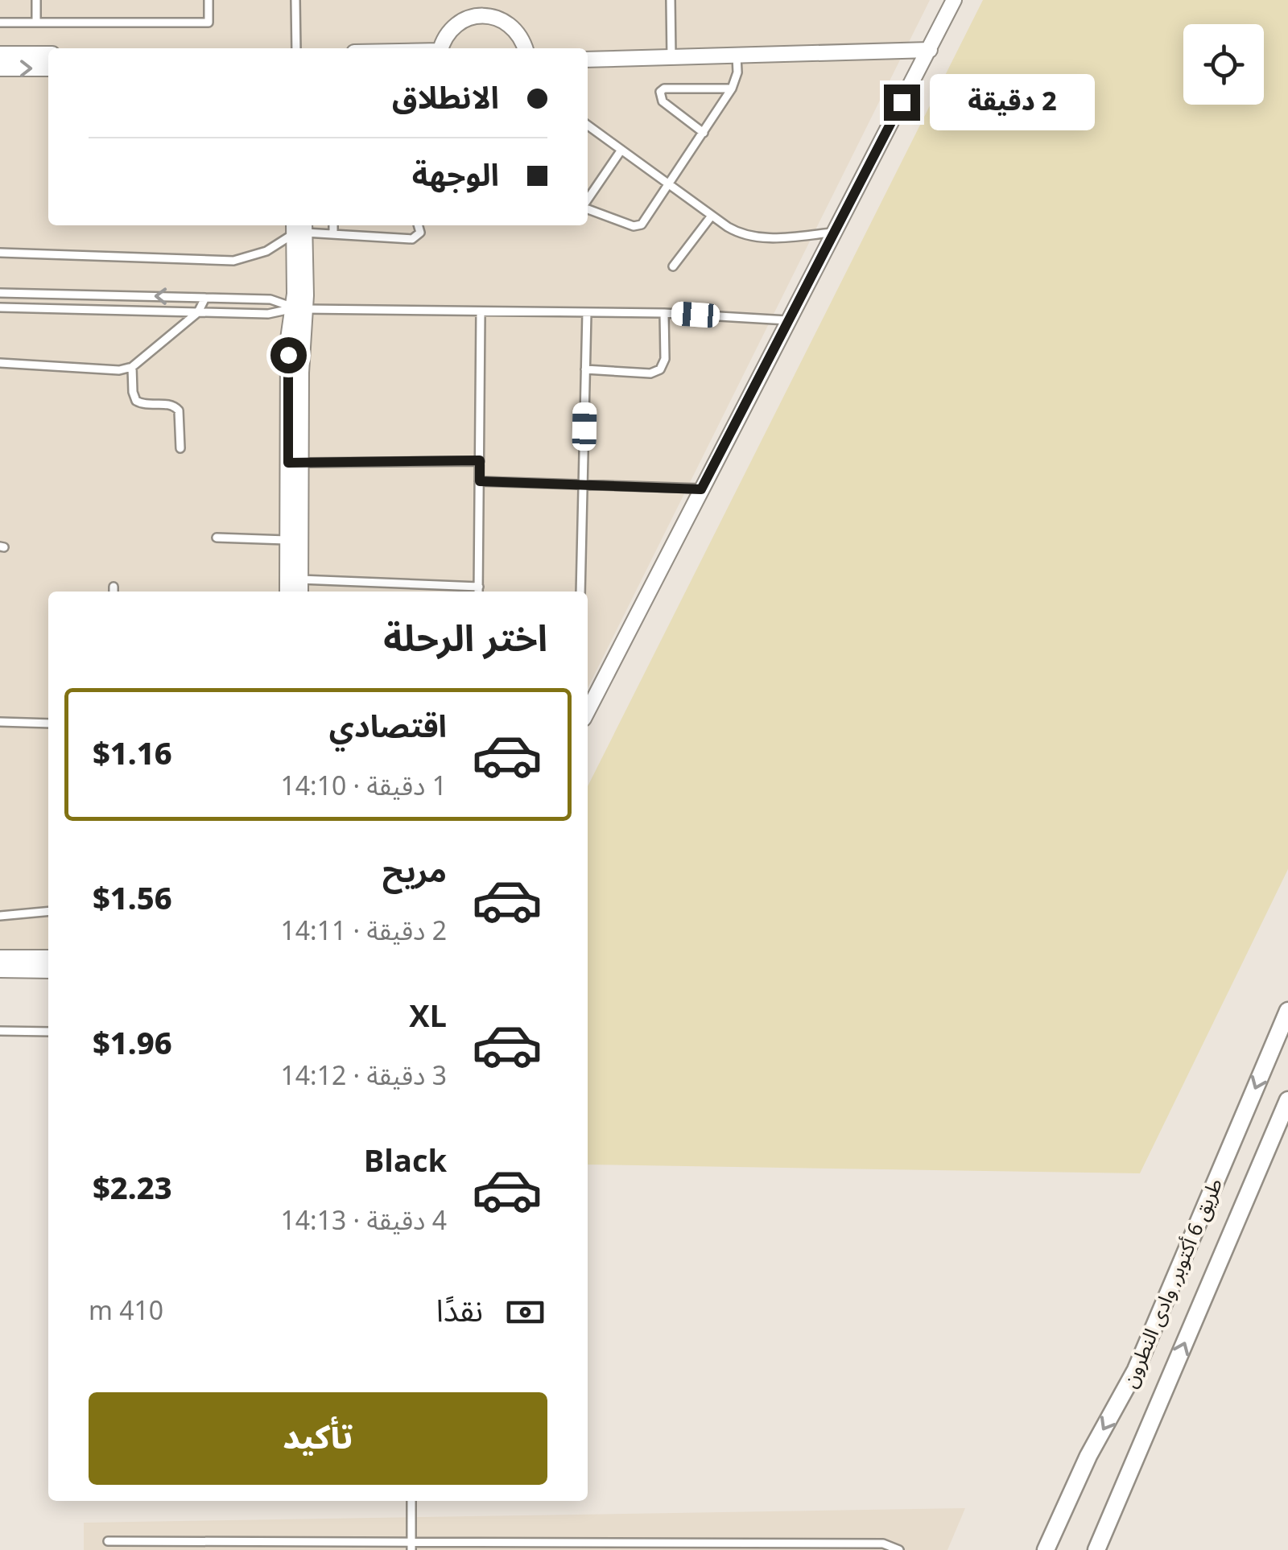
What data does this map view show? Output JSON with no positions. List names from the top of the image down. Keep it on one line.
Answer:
{"streets":{"street":["طريق 6 أكتوبر, وادى النطرون"]},"page":{"banner":["الانطلاق","الوجهة"],"bubble":"2 دقيقة","heading":"اختر الرحلة","list":[{"name":"اقتصادي","note":"1 دقيقة · 14:10","value":"$1.16"},{"name":"مريح","note":"2 دقيقة · 14:11","value":"$1.56"},{"name":"XL","note":"3 دقيقة · 14:12","value":"$1.96"},{"name":"Black","note":"4 دقيقة · 14:13","value":"$2.23"}],"pay":["نقدًا","410 m"],"buttons":"تأكيد"}}
